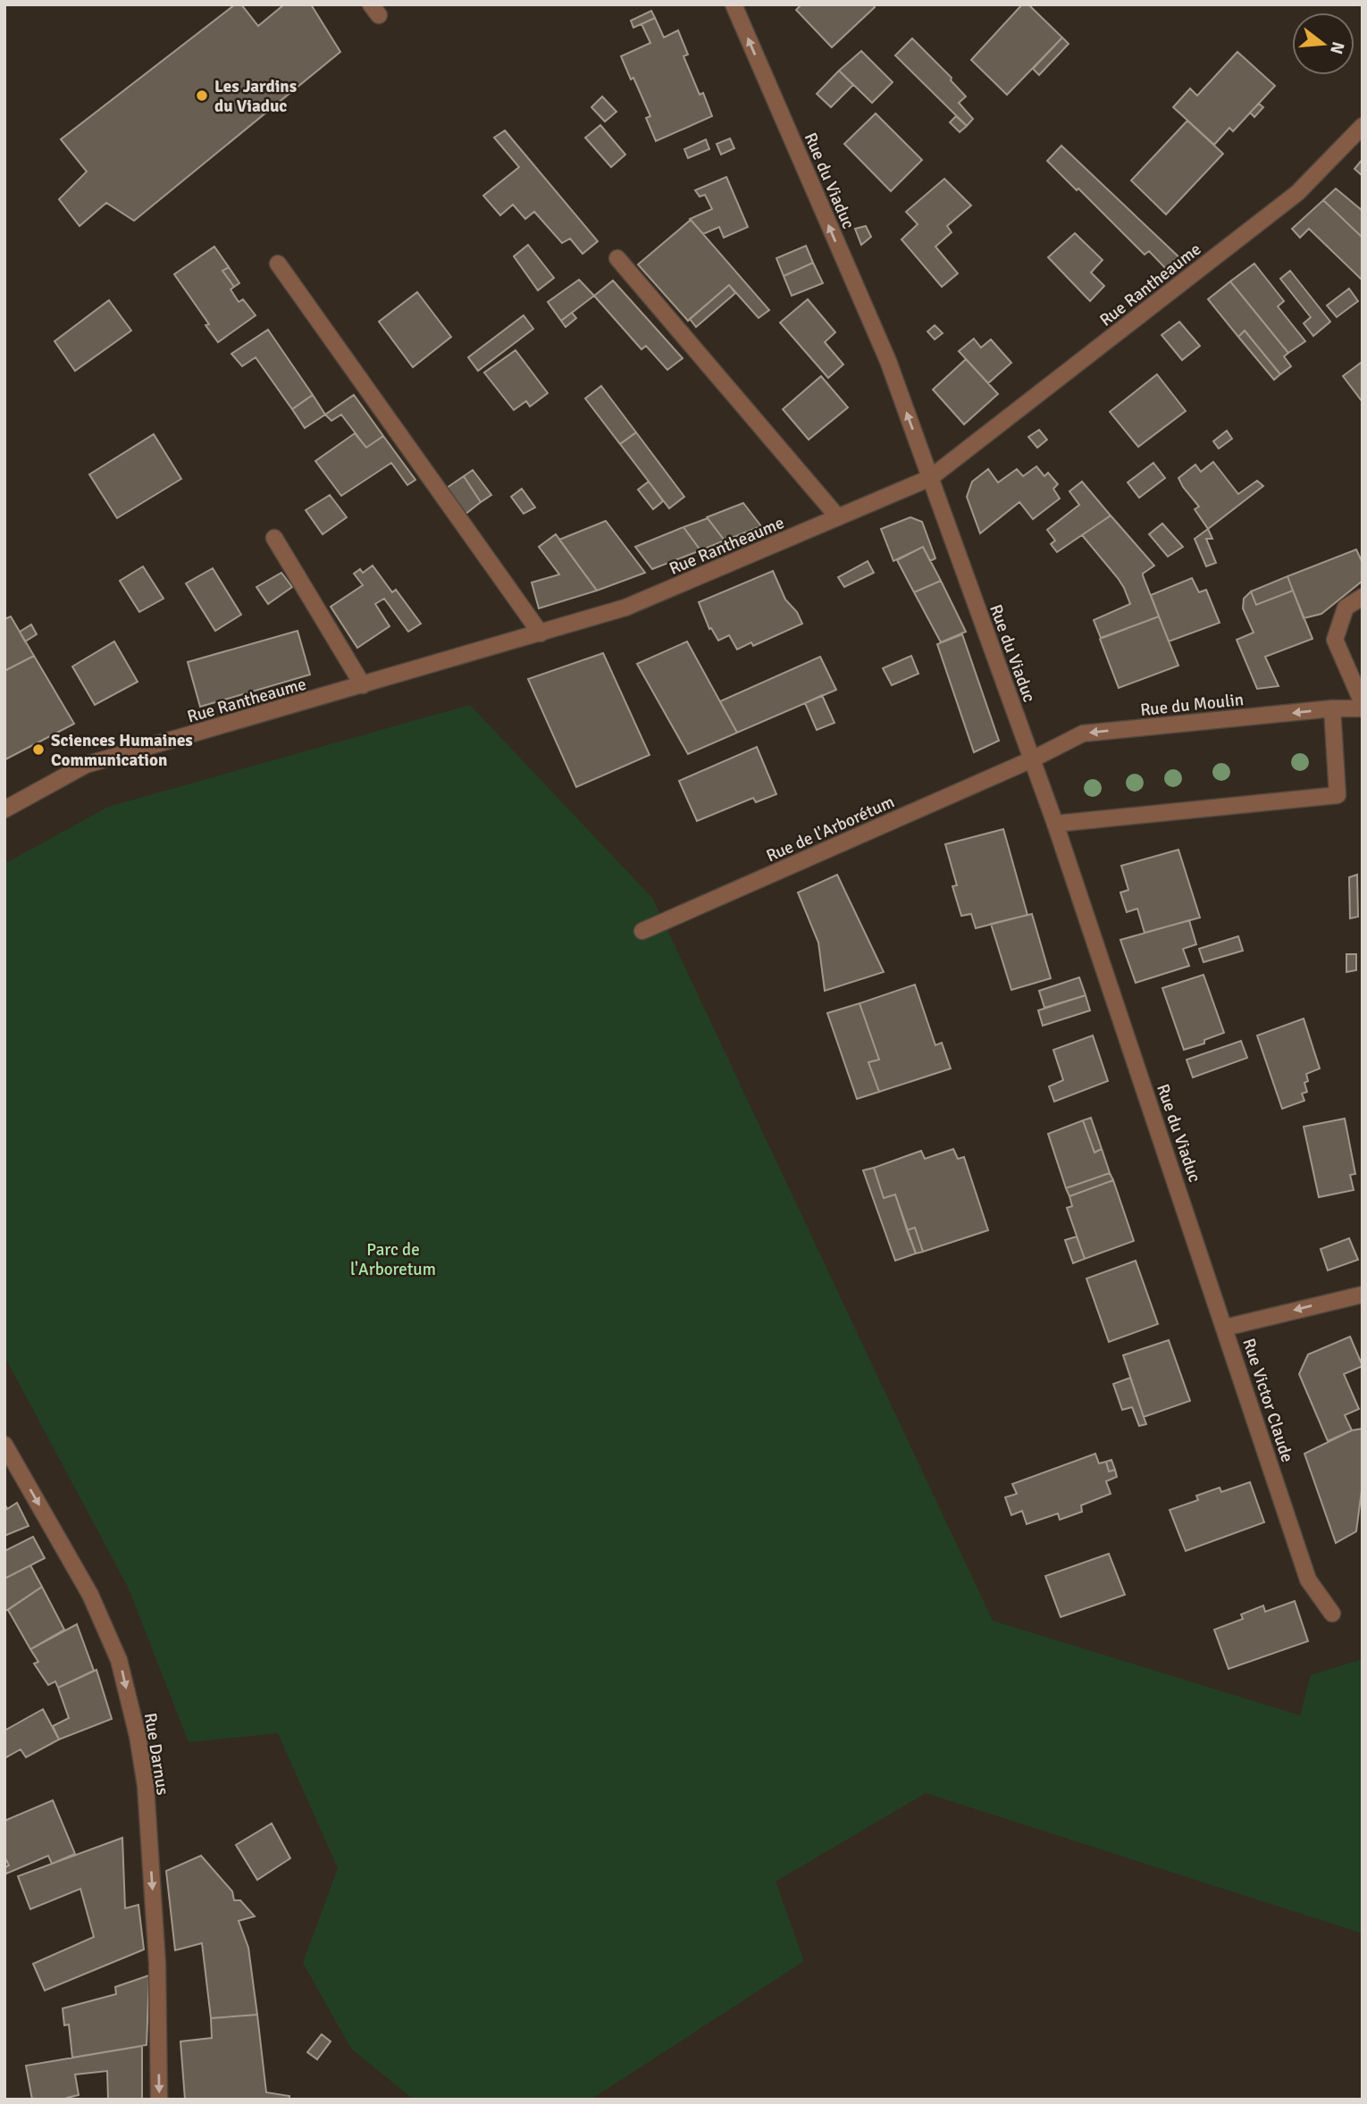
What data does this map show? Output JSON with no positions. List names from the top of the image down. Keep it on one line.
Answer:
{"streets":{"street":["Rue du Viaduc","Rue Rantheaume","Rue du Moulin","Rue de l'Arborétum","Rue Victor Claude","Rue Darnus"]},"crossings":[["Rue du Viaduc","Rue Rantheaume"],["Rue du Viaduc","Rue du Moulin"],["Rue du Viaduc","Rue de l'Arborétum"],["Rue du Viaduc","Rue Victor Claude"],["Rue du Moulin","Rue de l'Arborétum"]],"one_way":["Rue du Viaduc","Rue du Moulin","Rue Darnus"],"parks":["Parc de l'Arboretum"],"places":["Les Jardins du Viaduc","Sciences Humaines Communication"],"north":"right"}
